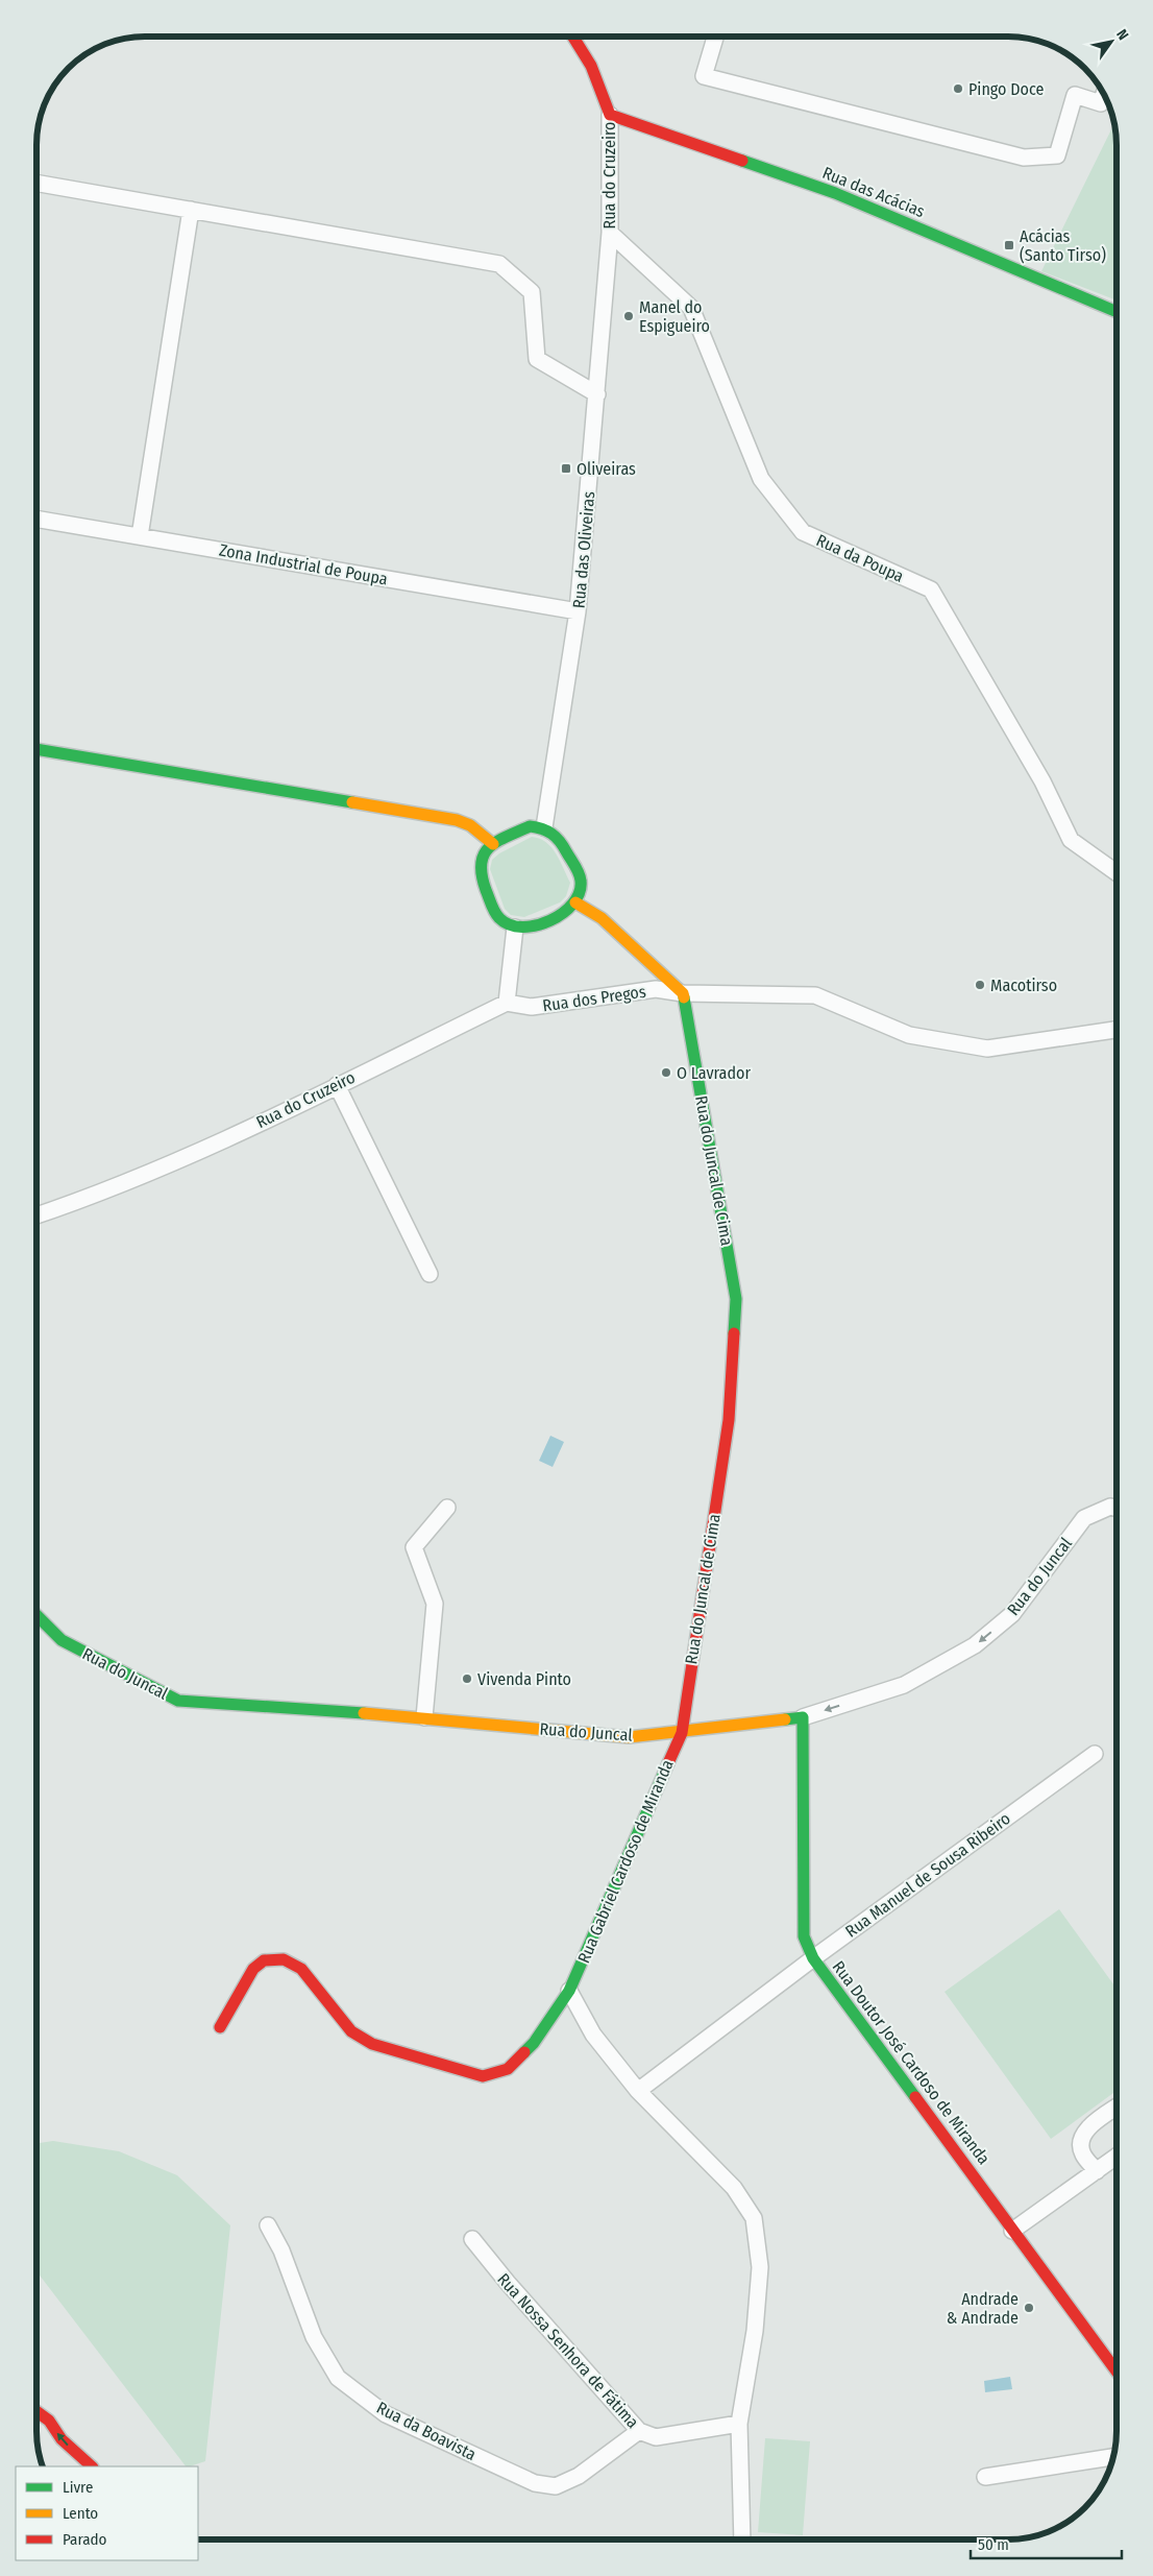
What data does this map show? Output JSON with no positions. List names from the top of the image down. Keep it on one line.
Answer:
{"streets":{"street":["Rua do Cruzeiro","Rua das Acácias","Rua das Oliveiras","Rua da Poupa","Zona Industrial de Poupa","Rua dos Pregos","Rua do Juncal de Cima","Rua do Juncal","Rua Gabriel Cardoso de Miranda","Rua Manuel de Sousa Ribeiro","Rua Doutor José Cardoso de Miranda","Rua Nossa Senhora de Fátima","Rua da Boavista"]},"crossings":[["Rua do Cruzeiro","Rua das Acácias"],["Rua do Cruzeiro","Rua das Oliveiras"],["Rua do Cruzeiro","Rua da Poupa"],["Rua do Cruzeiro","Rua dos Pregos"],["Rua das Oliveiras","Zona Industrial de Poupa"],["Rua dos Pregos","Rua do Juncal de Cima"],["Rua do Juncal de Cima","Rua do Juncal"],["Rua do Juncal de Cima","Rua Gabriel Cardoso de Miranda"],["Rua do Juncal","Rua Gabriel Cardoso de Miranda"],["Rua do Juncal","Rua Doutor José Cardoso de Miranda"],["Rua Manuel de Sousa Ribeiro","Rua Doutor José Cardoso de Miranda"],["Rua Nossa Senhora de Fátima","Rua da Boavista"]],"places":{"other":["Pingo Doce","Manel do Espigueiro","Macotirso","O Lavrador","Vivenda Pinto","Andrade & Andrade"],"transit":["Acácias (Santo Tirso)","Oliveiras"]},"legend":["Livre","Lento","Parado"],"scale_bar":"50 m","north":"top right"}
